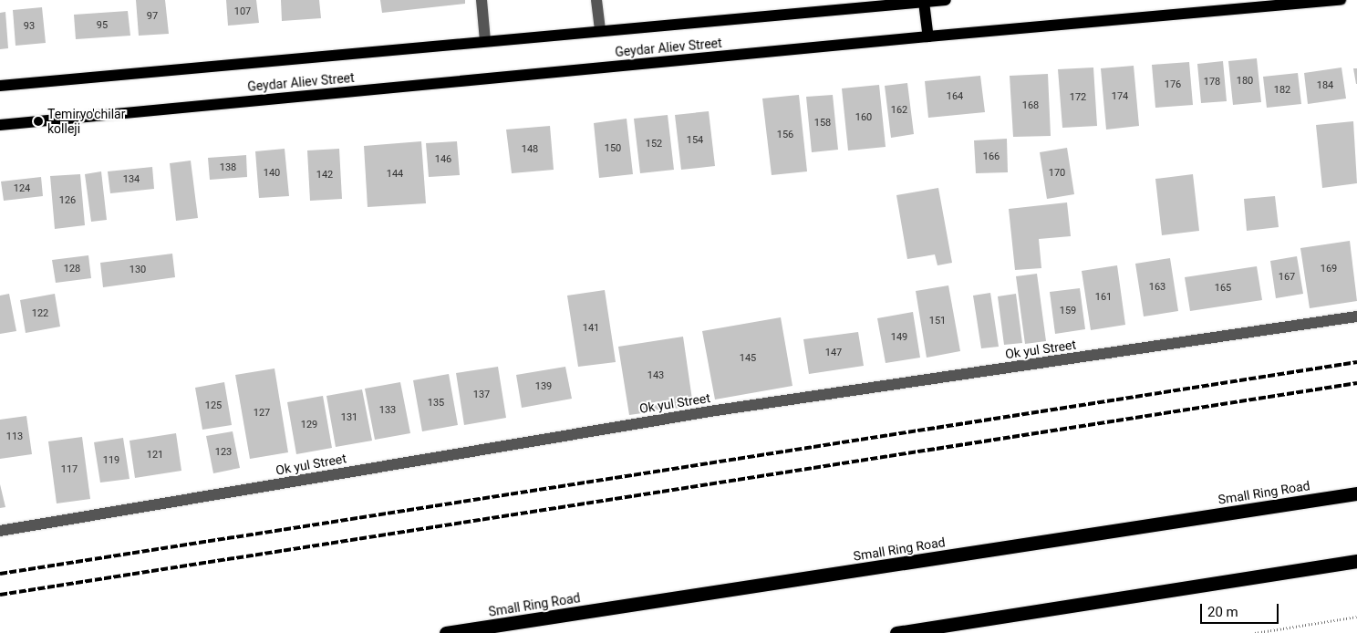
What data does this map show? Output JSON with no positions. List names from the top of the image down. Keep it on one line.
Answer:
{"streets":{"highway":["Small Ring Road"],"main road":["Geydar Aliev Street"],"street":["Ok yul Street"]},"places":["Temiryo'chilar kolleji"],"house_numbers":["107","97","95","93","180","178","176","184","182","164","174","172","168","162","160","158","156","154","152","150","148","166","146","138","140","170","144","142","134","124","126","128","169","130","167","163","165","161","159","122","151","141","149","147","145","143","139","137","135","125","133","127","131","129","113","123","121","119","117"],"scale_bar":"20 m"}
